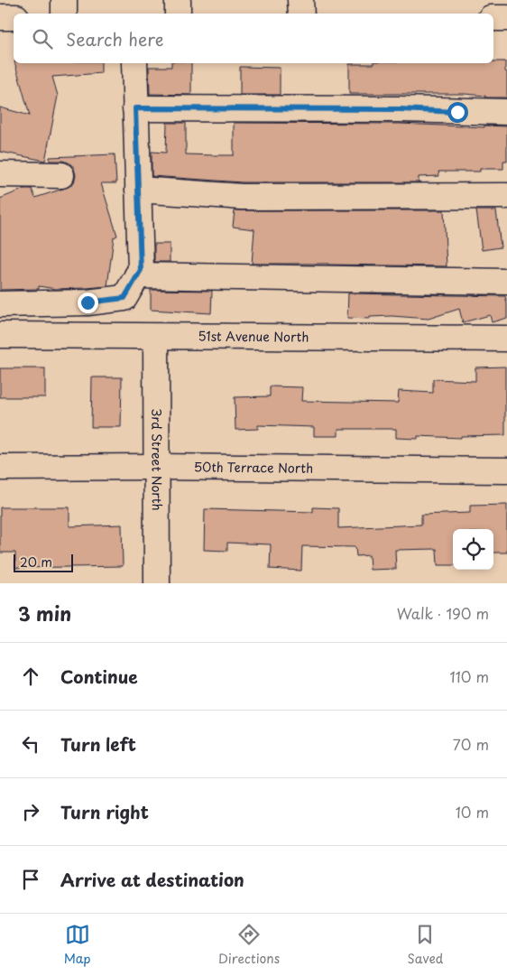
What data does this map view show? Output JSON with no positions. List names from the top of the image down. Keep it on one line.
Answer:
{"streets":{"street":["51st Avenue North","3rd Street North","50th Terrace North"]},"crossings":[["51st Avenue North","3rd Street North"],["3rd Street North","50th Terrace North"]],"scale_bar":"20 m","page":{"search":"Search here","scale":"20 m","heading":["3 min","Walk · 190 m"],"list":[["Continue","110 m"],["Turn left","70 m"],["Turn right","10 m"],"Arrive at destination"],"nav":["Map","Directions","Saved"]}}
